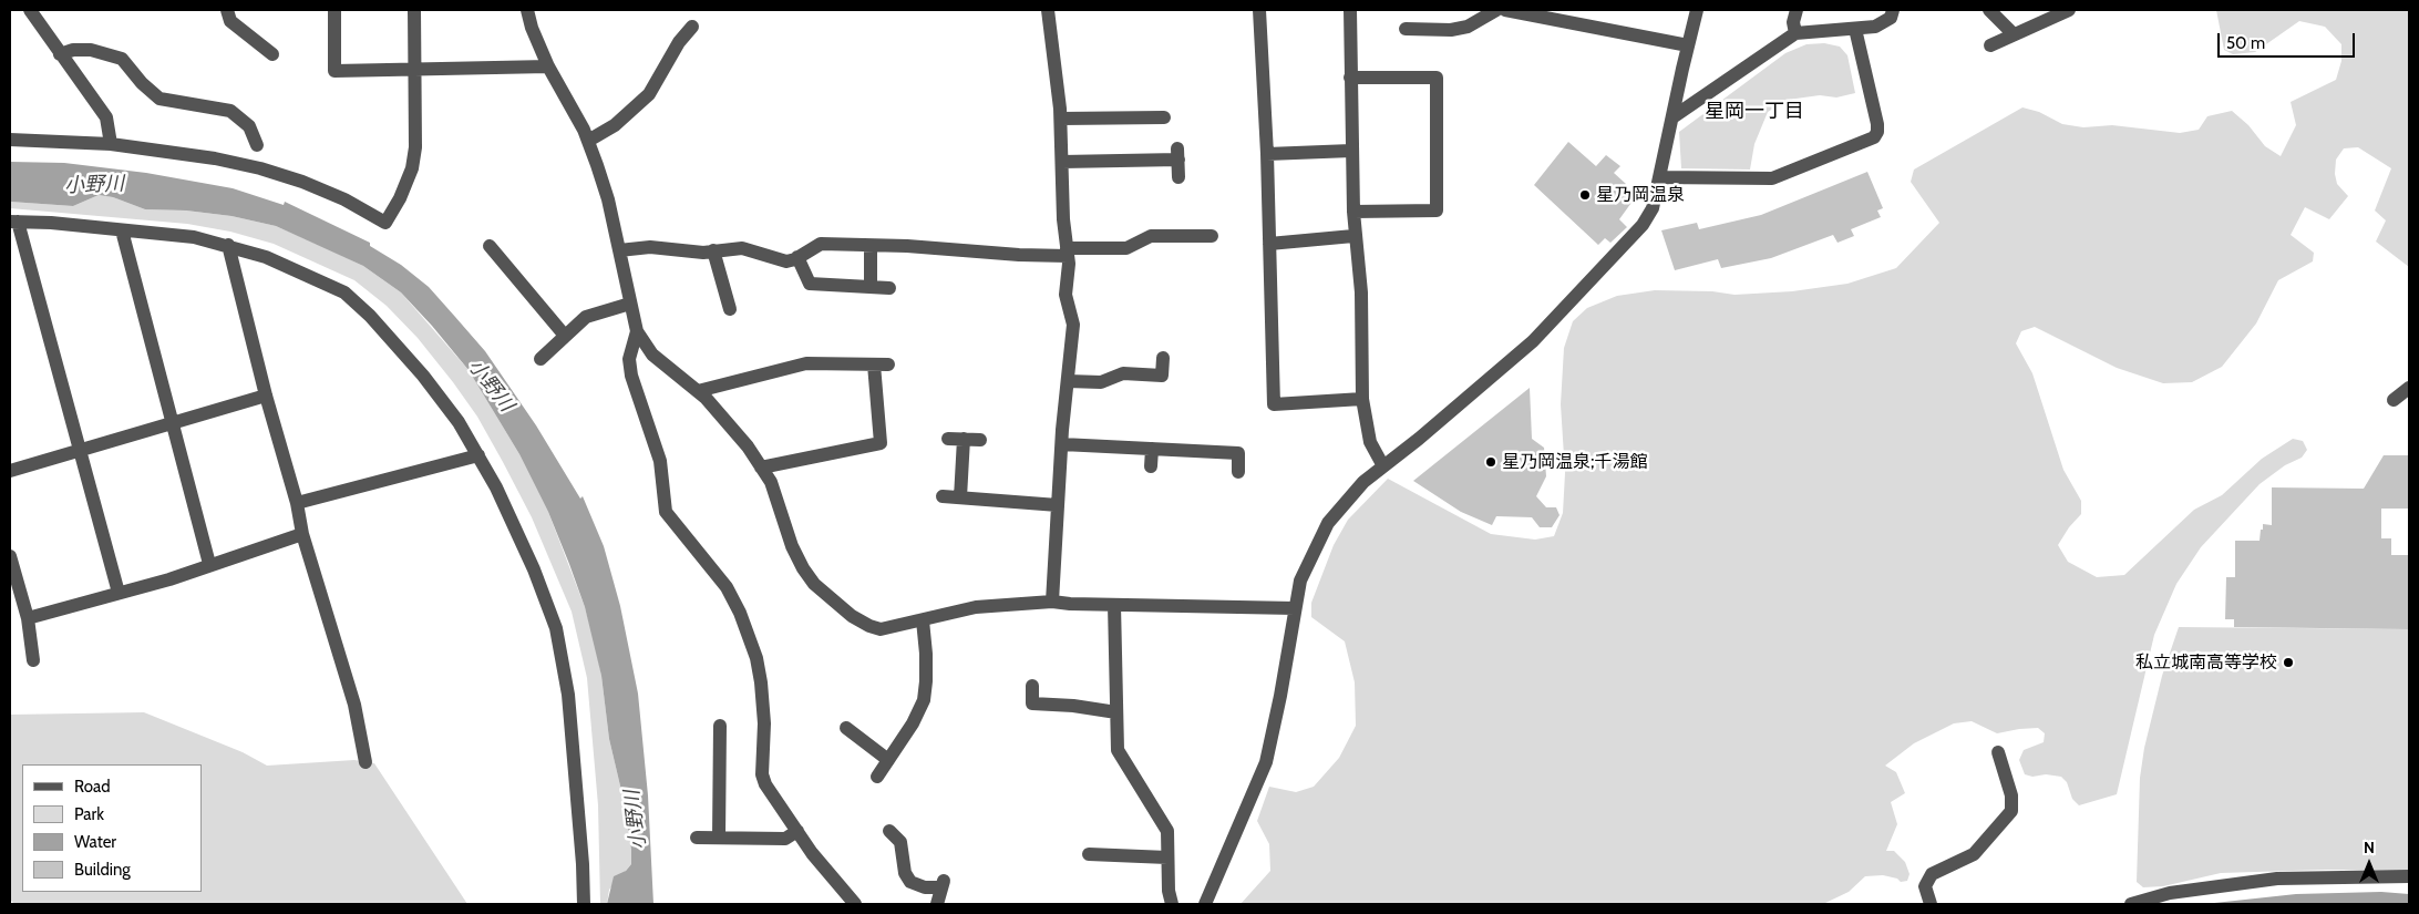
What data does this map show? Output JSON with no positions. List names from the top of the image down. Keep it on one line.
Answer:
{"districts":["星岡一丁目"],"water":["小野川"],"places":["星乃岡温泉","星乃岡温泉;千湯館","私立城南高等学校"],"legend":["Road","Park","Water","Building"],"scale_bar":"50 m","north":"top"}
